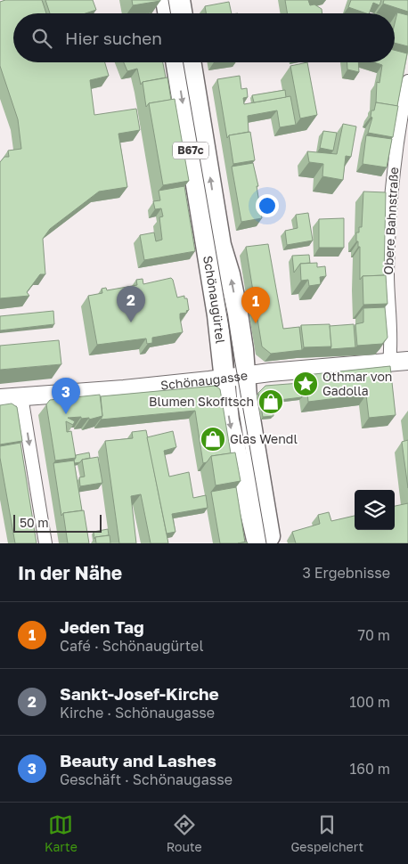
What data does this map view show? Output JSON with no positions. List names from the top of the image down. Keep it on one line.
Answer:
{"streets":{"main road":["B67c","Schönaugürtel","Schönaugasse"],"street":["Obere Bahnstraße"]},"crossings":[["Obere Bahnstraße","Schönaugasse"],["Schönaugürtel","Schönaugasse"]],"places":{"place":["Othmar von Gadolla"],"shop":["Blumen Skofitsch","Glas Wendl"]},"scale_bar":"50 m","page":{"search":"Hier suchen","pins":["2","1","3"],"scale":"50 m","heading":["In der Nähe","3 Ergebnisse"],"list":[{"mark":"1","name":"Jeden Tag","note":"Café · Schönaugürtel","value":"70 m"},{"mark":"2","name":"Sankt-Josef-Kirche","note":"Kirche · Schönaugasse","value":"100 m"},{"mark":"3","name":"Beauty and Lashes","note":"Geschäft · Schönaugasse","value":"160 m"}],"nav":["Karte","Route","Gespeichert"]}}
